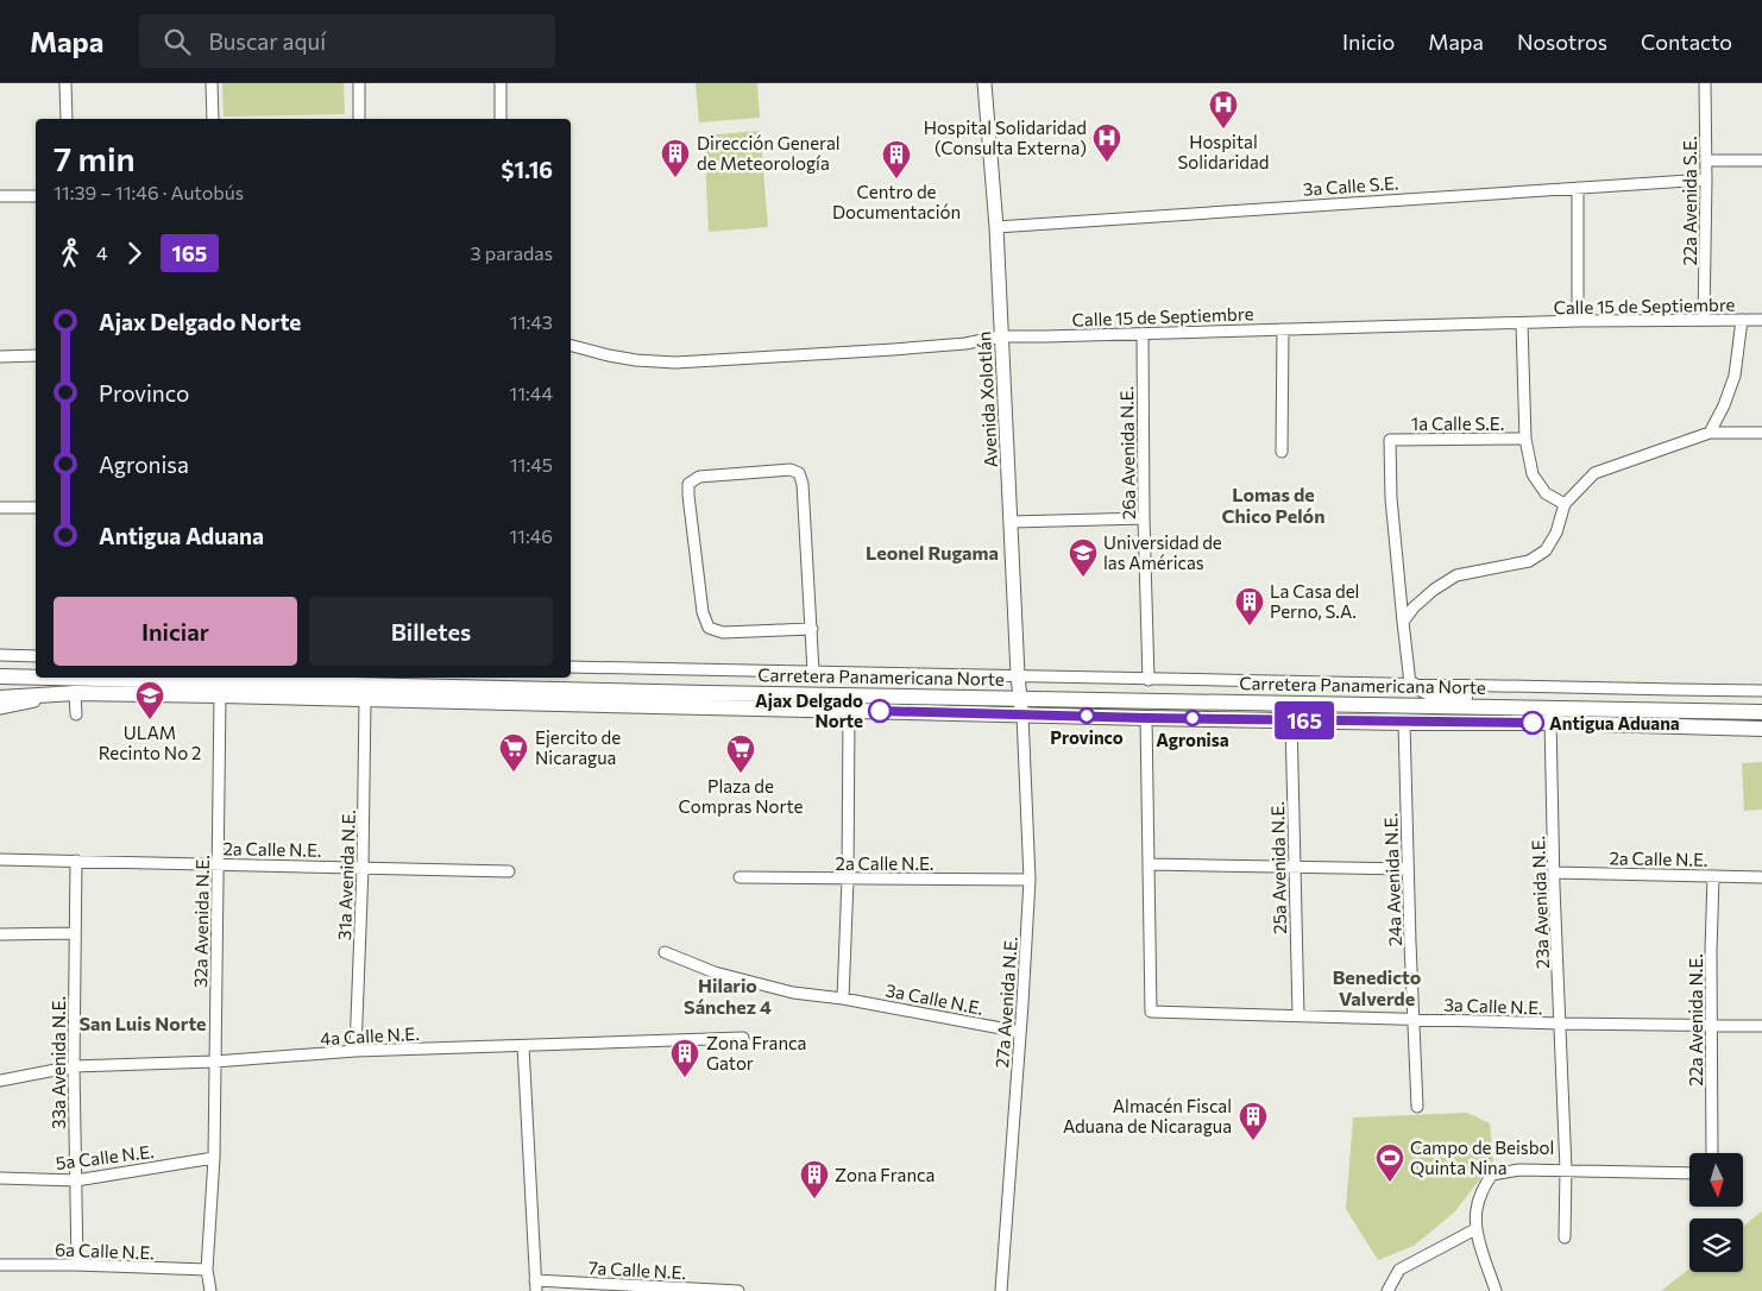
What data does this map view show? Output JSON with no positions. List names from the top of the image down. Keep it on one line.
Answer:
{"streets":{"highway":["Carretera Panamericana Norte"],"main road":["Avenida Xolotlán"],"street":["3a Calle S.E.","22a Avenida S.E.","Calle 15 de Septiembre","1a Calle S.E.","26a Avenida N.E.","2a Calle N.E.","25a Avenida N.E.","31a Avenida N.E.","24a Avenida N.E.","23a Avenida N.E.","32a Avenida N.E.","3a Calle N.E.","27a Avenida N.E.","22a Avenida N.E.","4a Calle N.E.","33a Avenida N.E.","5a Calle N.E.","6a Calle N.E.","7a Calle N.E."]},"crossings":[["3a Calle S.E.","22a Avenida S.E."],["3a Calle S.E.","Avenida Xolotlán"],["22a Avenida S.E.","Calle 15 de Septiembre"],["Calle 15 de Septiembre","Avenida Xolotlán"],["Calle 15 de Septiembre","26a Avenida N.E."],["Avenida Xolotlán","Carretera Panamericana Norte"],["Avenida Xolotlán","27a Avenida N.E."],["Carretera Panamericana Norte","25a Avenida N.E."],["Carretera Panamericana Norte","31a Avenida N.E."],["Carretera Panamericana Norte","24a Avenida N.E."],["Carretera Panamericana Norte","23a Avenida N.E."],["Carretera Panamericana Norte","32a Avenida N.E."],["Carretera Panamericana Norte","27a Avenida N.E."],["2a Calle N.E.","31a Avenida N.E."],["2a Calle N.E.","23a Avenida N.E."],["2a Calle N.E.","32a Avenida N.E."],["2a Calle N.E.","27a Avenida N.E."],["2a Calle N.E.","22a Avenida N.E."],["2a Calle N.E.","33a Avenida N.E."],["25a Avenida N.E.","3a Calle N.E."],["31a Avenida N.E.","4a Calle N.E."],["24a Avenida N.E.","3a Calle N.E."],["23a Avenida N.E.","3a Calle N.E."],["32a Avenida N.E.","4a Calle N.E."],["32a Avenida N.E.","5a Calle N.E."],["32a Avenida N.E.","6a Calle N.E."],["3a Calle N.E.","27a Avenida N.E."],["3a Calle N.E.","22a Avenida N.E."],["4a Calle N.E.","33a Avenida N.E."],["33a Avenida N.E.","5a Calle N.E."],["33a Avenida N.E.","6a Calle N.E."]],"districts":["Lomas de Chico Pelón","Leonel Rugama","Benedicto Valverde","Hilario Sánchez 4","San Luis Norte"],"places":{"hospital":["Hospital Solidaridad","Hospital Solidaridad (Consulta Externa)"],"building":["Dirección General de Meteorología","Centro de Documentación","La Casa del Perno, S.A.","Zona Franca Gator","Almacén Fiscal Aduana de Nicaragua","Zona Franca"],"school or university":["Universidad de las Américas","ULAM Recinto No 2"],"other":["Ajax Delgado Norte","Provinco","Agronisa","Antigua Aduana"],"supermarket":["Ejercito de Nicaragua","Plaza de Compras Norte"],"sports":["Campo de Beisbol Quinta Nina"]},"lines":["bus line 165"],"north":"bottom","page":{"header":"Mapa","search":"Buscar aquí","nav":["Inicio","Mapa","Nosotros","Contacto"],"on_map":"165","heading":["7 min","11:39 – 11:46 · Autobús","$1.16"],"legs":["4","165","3 paradas"],"list":[{"name":"Ajax Delgado Norte","value":"11:43"},{"name":"Provinco","value":"11:44"},{"name":"Agronisa","value":"11:45"},{"name":"Antigua Aduana","value":"11:46"}],"buttons":["Iniciar","Billetes"]}}
